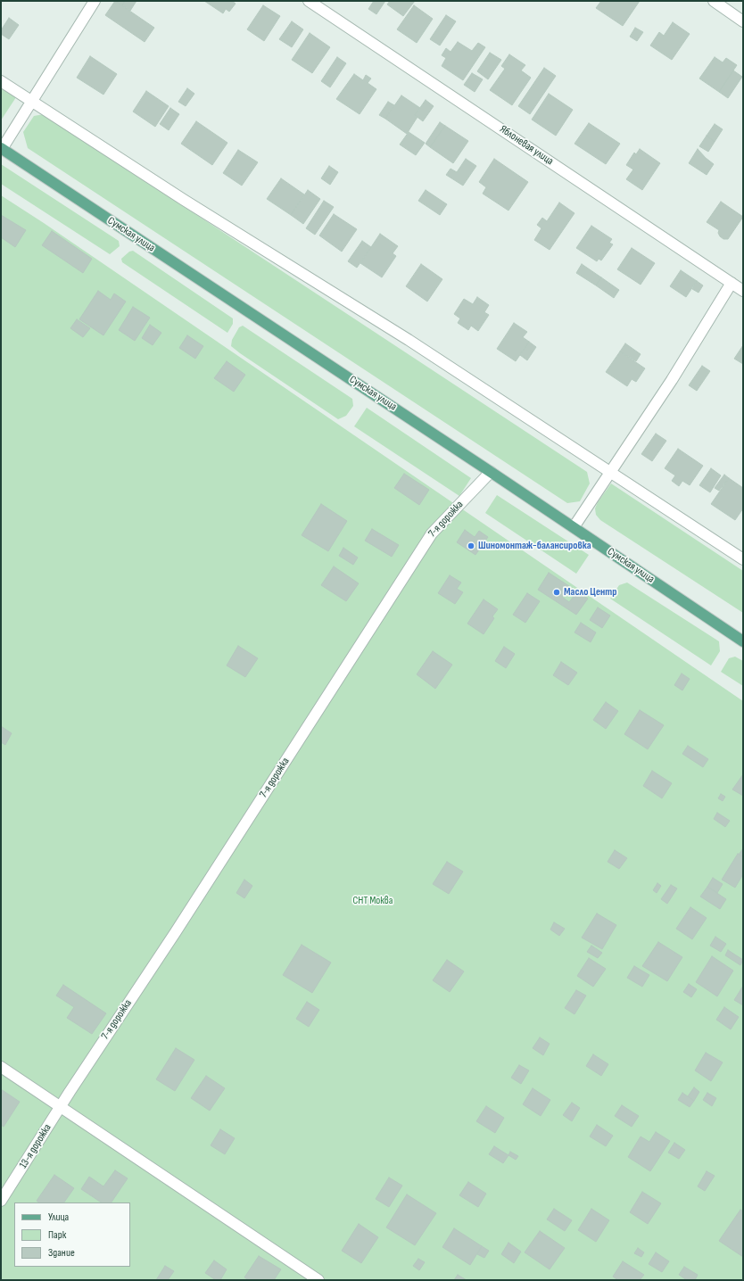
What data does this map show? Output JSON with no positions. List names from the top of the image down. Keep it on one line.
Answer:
{"streets":{"main road":["Сумская улица"],"street":["Яблоневая улица","7-я дорожка","13-я дорожка"]},"crossings":[["Сумская улица","7-я дорожка"],["7-я дорожка","13-я дорожка"]],"parks":["СНТ Моква"],"places":["Шиномонтаж-балансировка","Масло Центр"],"legend":["Улица","Парк","Здание"]}
